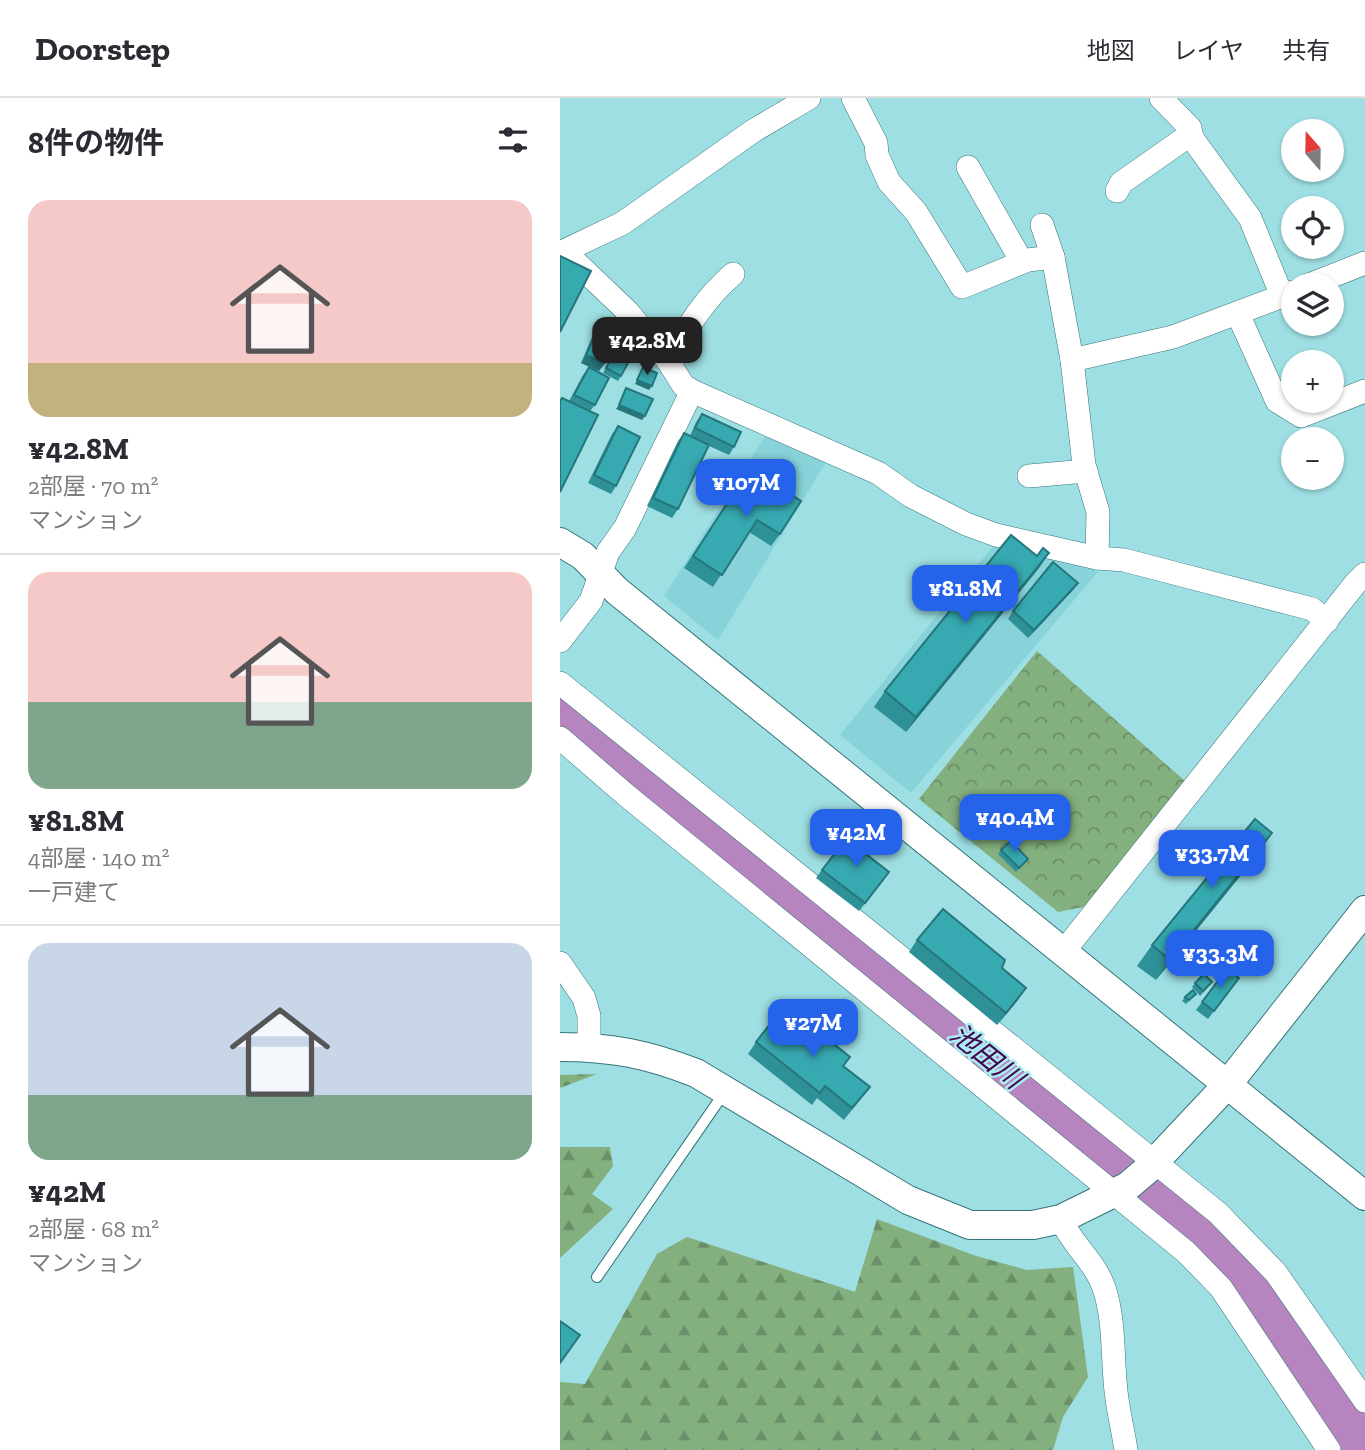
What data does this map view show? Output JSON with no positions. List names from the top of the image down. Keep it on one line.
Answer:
{"water":["池田川"],"north":"top","page":{"header":"Doorstep","nav":["地図","レイヤ","共有"],"heading":"8件の物件","map_buttons":["+","−"],"list":[{"name":"¥42.8M","note":"2部屋 · 70 m² · マンション"},{"name":"¥81.8M","note":"4部屋 · 140 m² · 一戸建て"},{"name":"¥42M","note":"2部屋 · 68 m² · マンション"}],"price":["¥42.8M","¥107M","¥81.8M","¥40.4M","¥42M","¥33.7M","¥33.3M","¥27M"]}}
